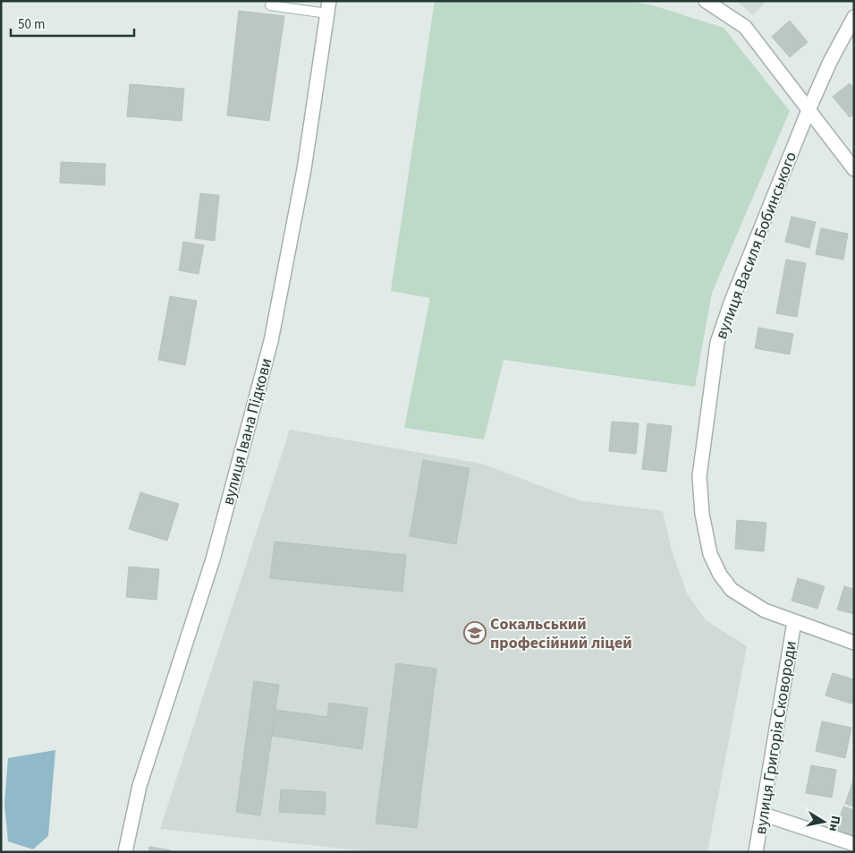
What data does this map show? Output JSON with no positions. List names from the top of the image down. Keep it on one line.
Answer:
{"streets":{"street":["вулиця Василя Бобинського","вулиця Івана Підкови","вулиця Григорія Сковороди"]},"crossings":[["вулиця Василя Бобинського","вулиця Григорія Сковороди"]],"places":{"school or university":["Сокальський професійний ліцей"]},"scale_bar":"50 m","north":"right"}
